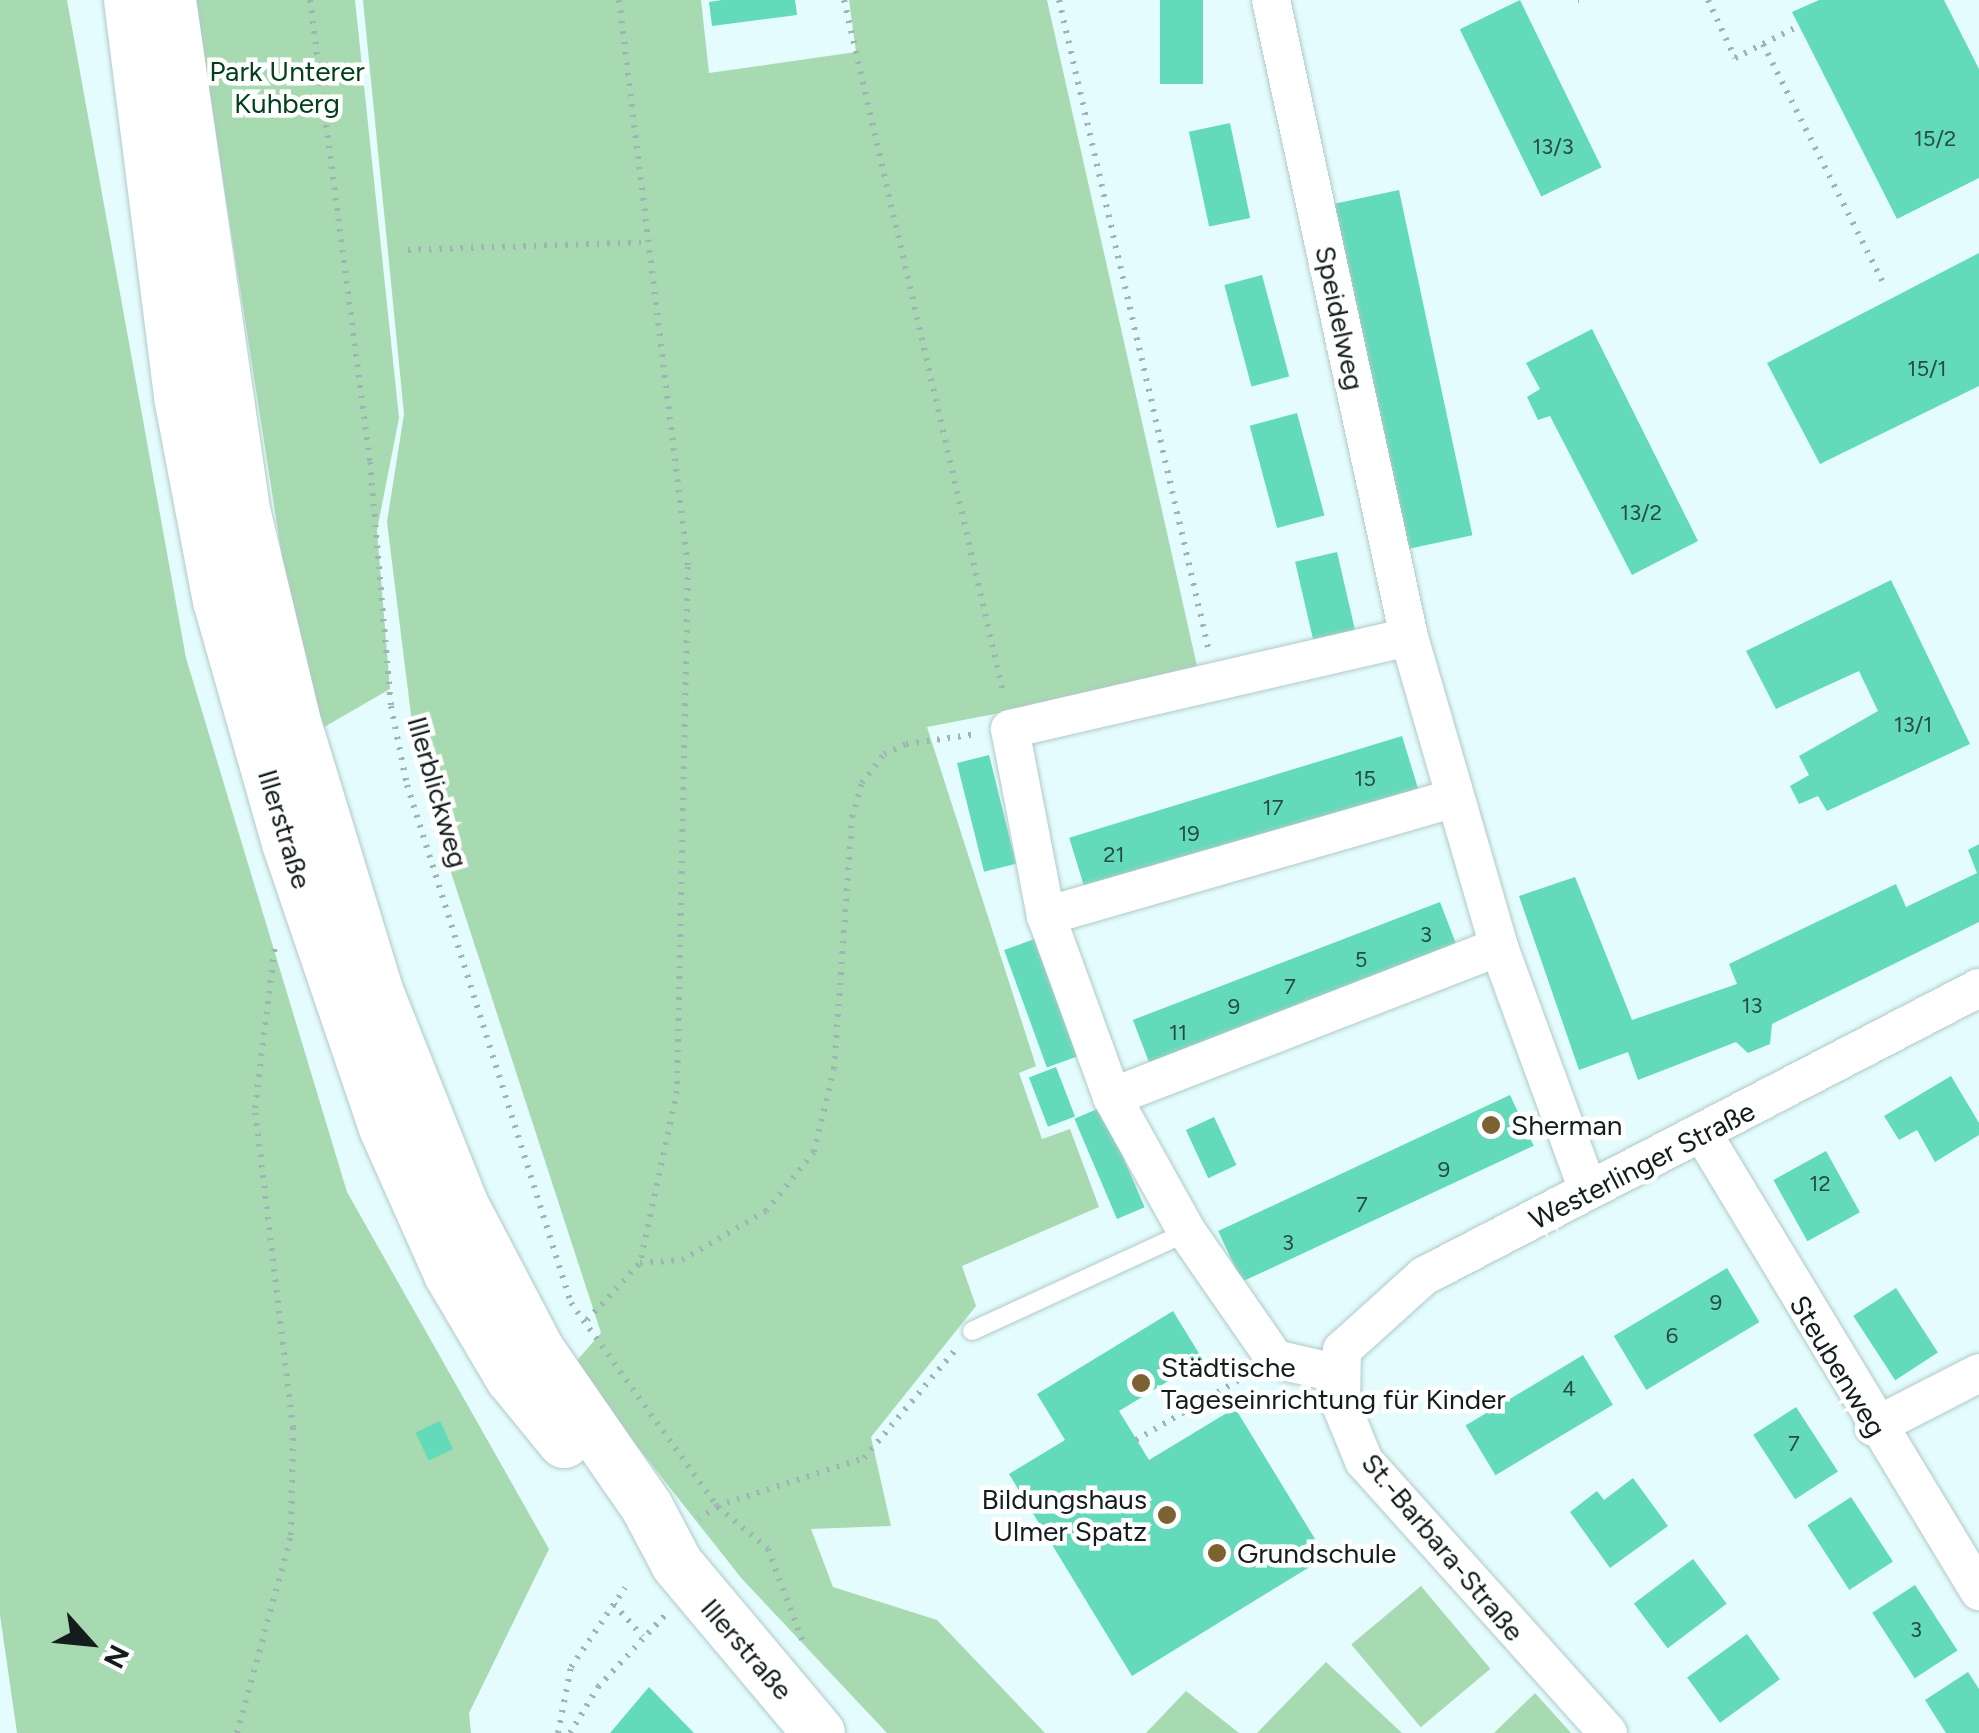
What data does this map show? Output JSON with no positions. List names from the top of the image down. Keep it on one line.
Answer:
{"streets":{"main road":["Illerstraße"],"street":["Speidelweg","Westerlinger Straße","Steubenweg","St.-Barbara-Straße"],"path":["Illerblickweg"]},"crossings":[["Speidelweg","Westerlinger Straße"],["Westerlinger Straße","Steubenweg"],["Westerlinger Straße","St.-Barbara-Straße"]],"parks":["Park Unterer Kuhberg"],"places":["Sherman","Städtische Tageseinrichtung für Kinder","Bildungshaus Ulmer Spatz","Grundschule"],"house_numbers":["15/2","13/3","15/1","13/2","13/1","15","17","19","21","3","5","7","13","9","11","9","12","7","3","9","6","4","7","3"],"north":"bottom right"}
